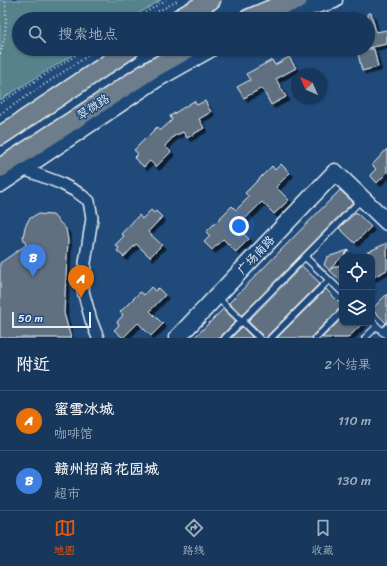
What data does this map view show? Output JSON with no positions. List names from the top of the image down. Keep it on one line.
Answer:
{"streets":{"main road":["翠微路"],"street":["广场南路"]},"scale_bar":"50 m","north":"top left","page":{"search":"搜索地点","pins":["B","A"],"scale":"50 m","heading":["附近","2个结果"],"list":[{"mark":"A","name":"蜜雪冰城","note":"咖啡馆","value":"110 m"},{"mark":"B","name":"赣州招商花园城","note":"超市","value":"130 m"}],"nav":["地图","路线","收藏"]}}
